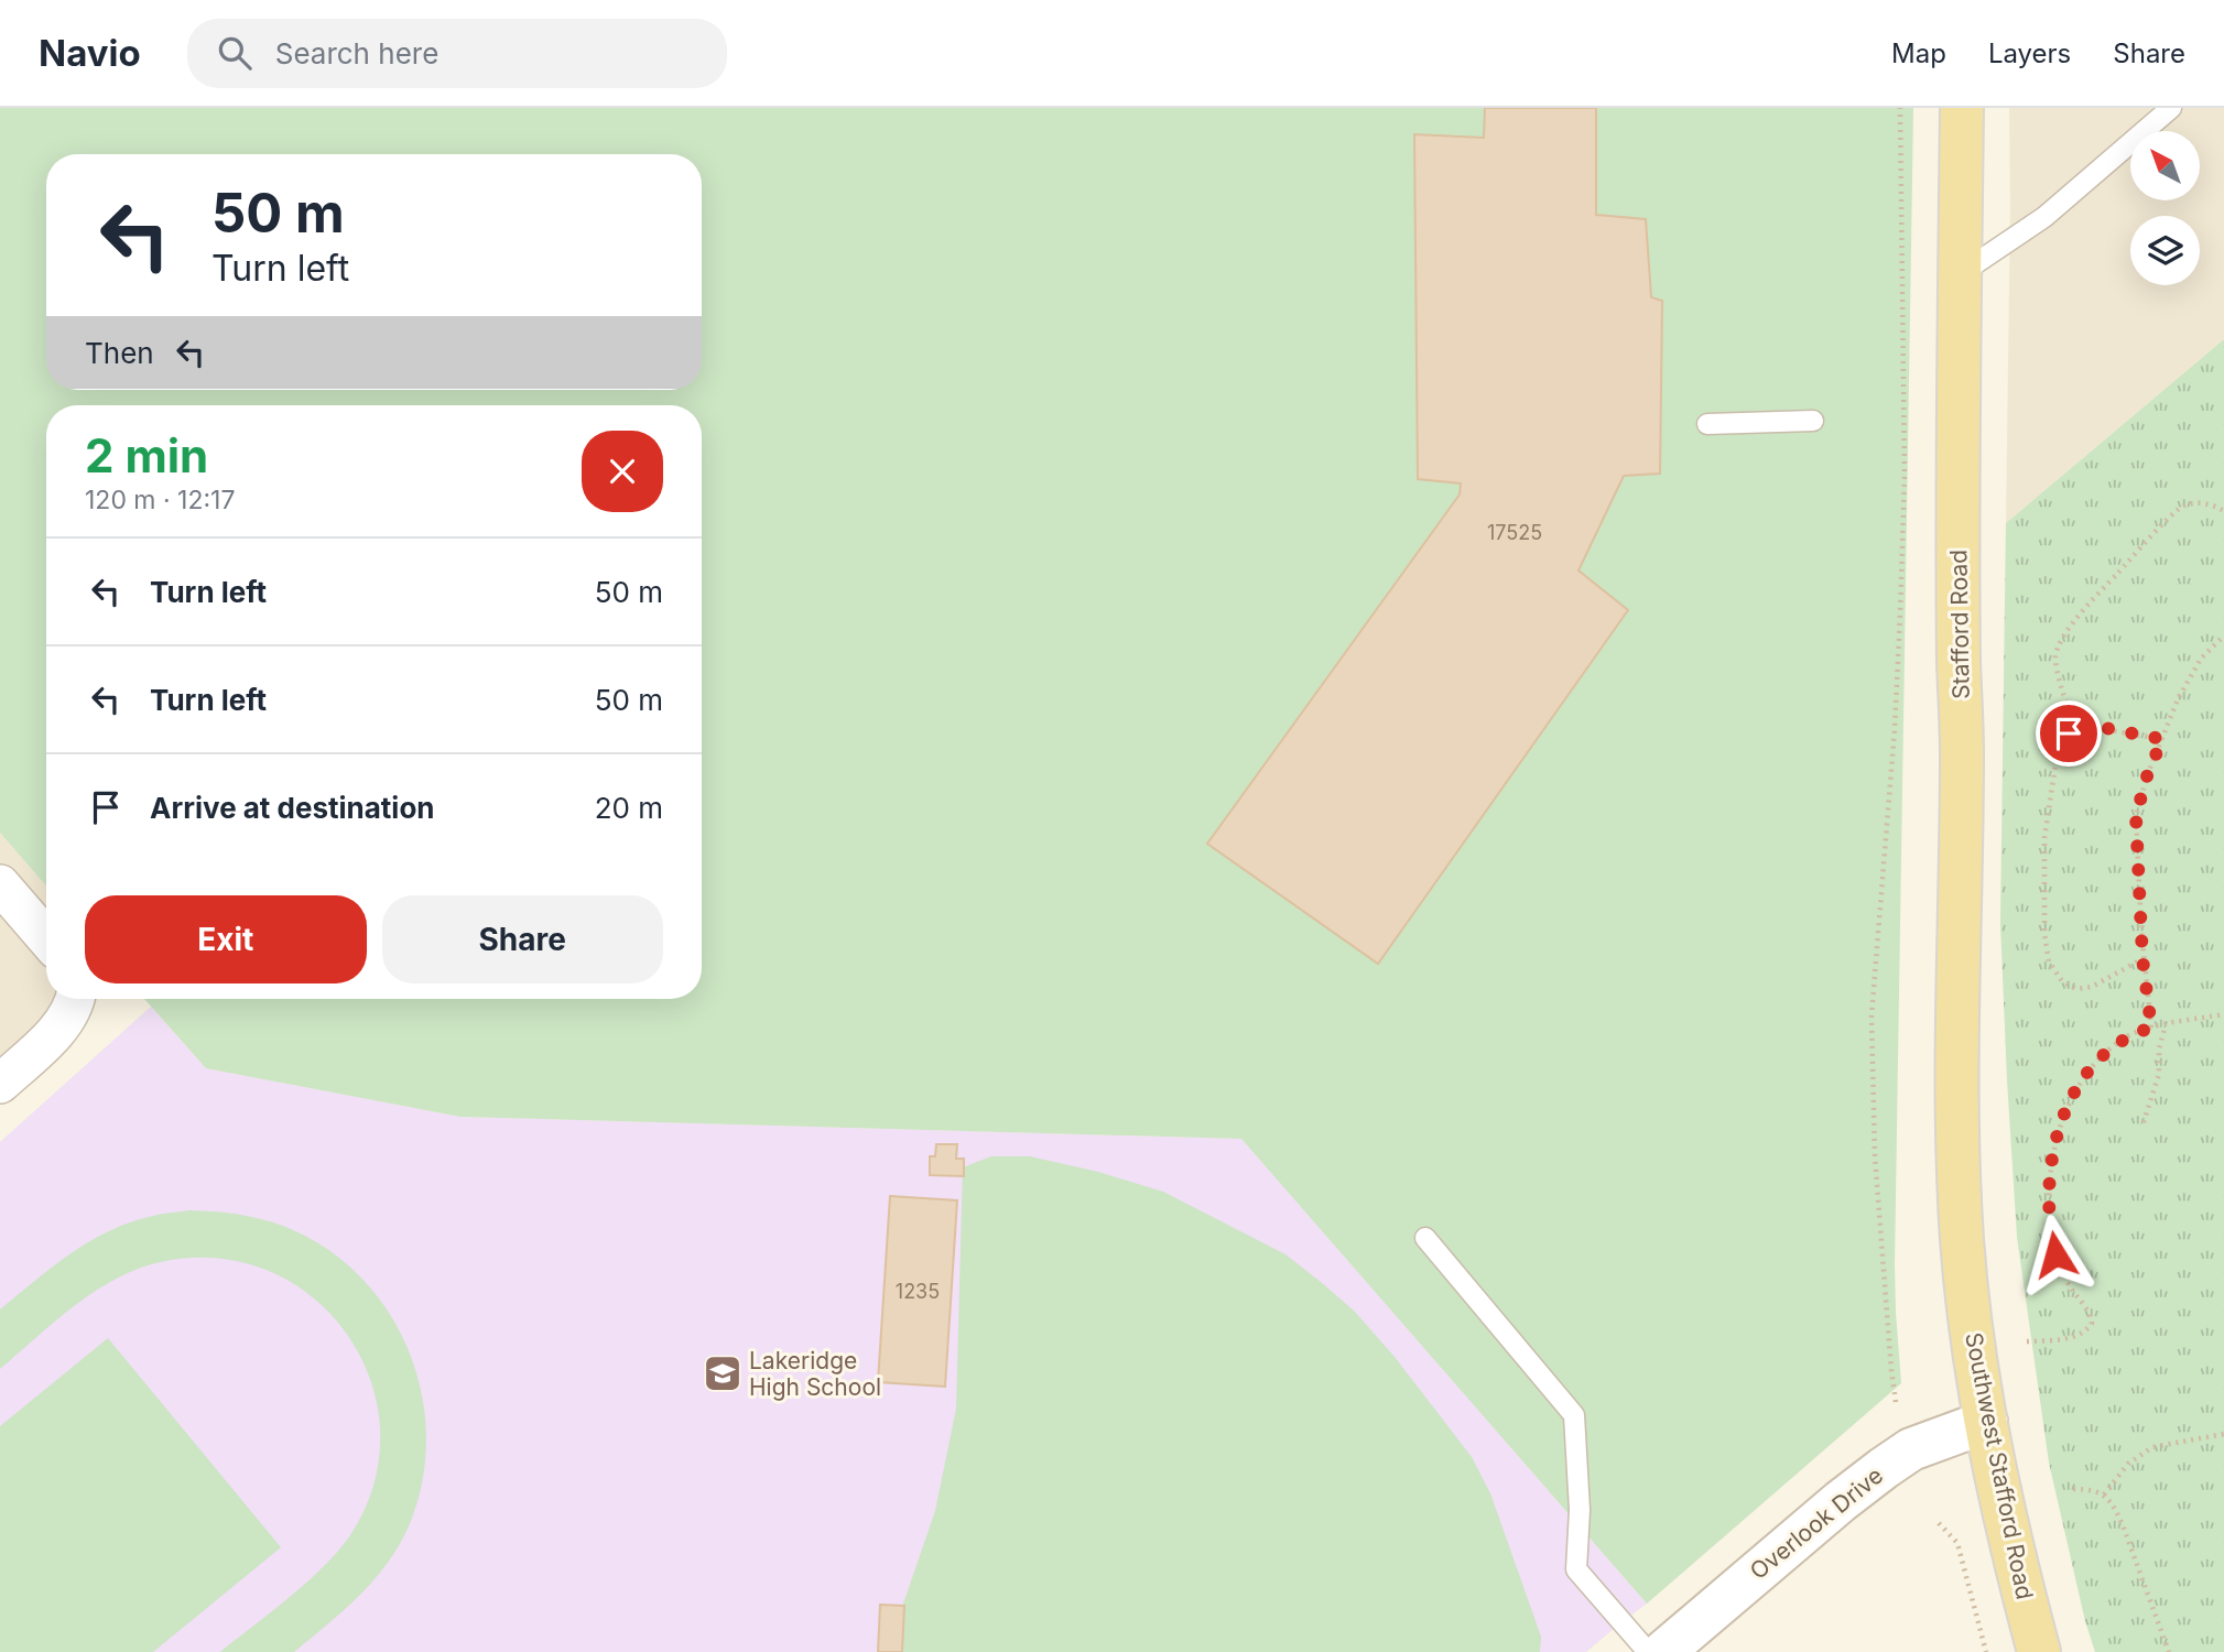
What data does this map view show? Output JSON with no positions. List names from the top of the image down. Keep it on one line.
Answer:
{"streets":{"main road":["Stafford Road","Southwest Stafford Road"],"street":["Overlook Drive"]},"crossings":[["Stafford Road","Southwest Stafford Road"],["Southwest Stafford Road","Overlook Drive"]],"places":{"school or university":["Lakeridge High School"]},"house_numbers":["17525","1235"],"north":"top left","page":{"header":"Navio","search":"Search here","nav":["Map","Layers","Share"],"turn":["50 m","Turn left"],"then":"Then","heading":["2 min","120 m · 12:17"],"list":[{"name":"Turn left","value":"50 m"},{"name":"Turn left","value":"50 m"},{"name":"Arrive at destination","value":"20 m"}],"buttons":["Exit","Share"]}}
